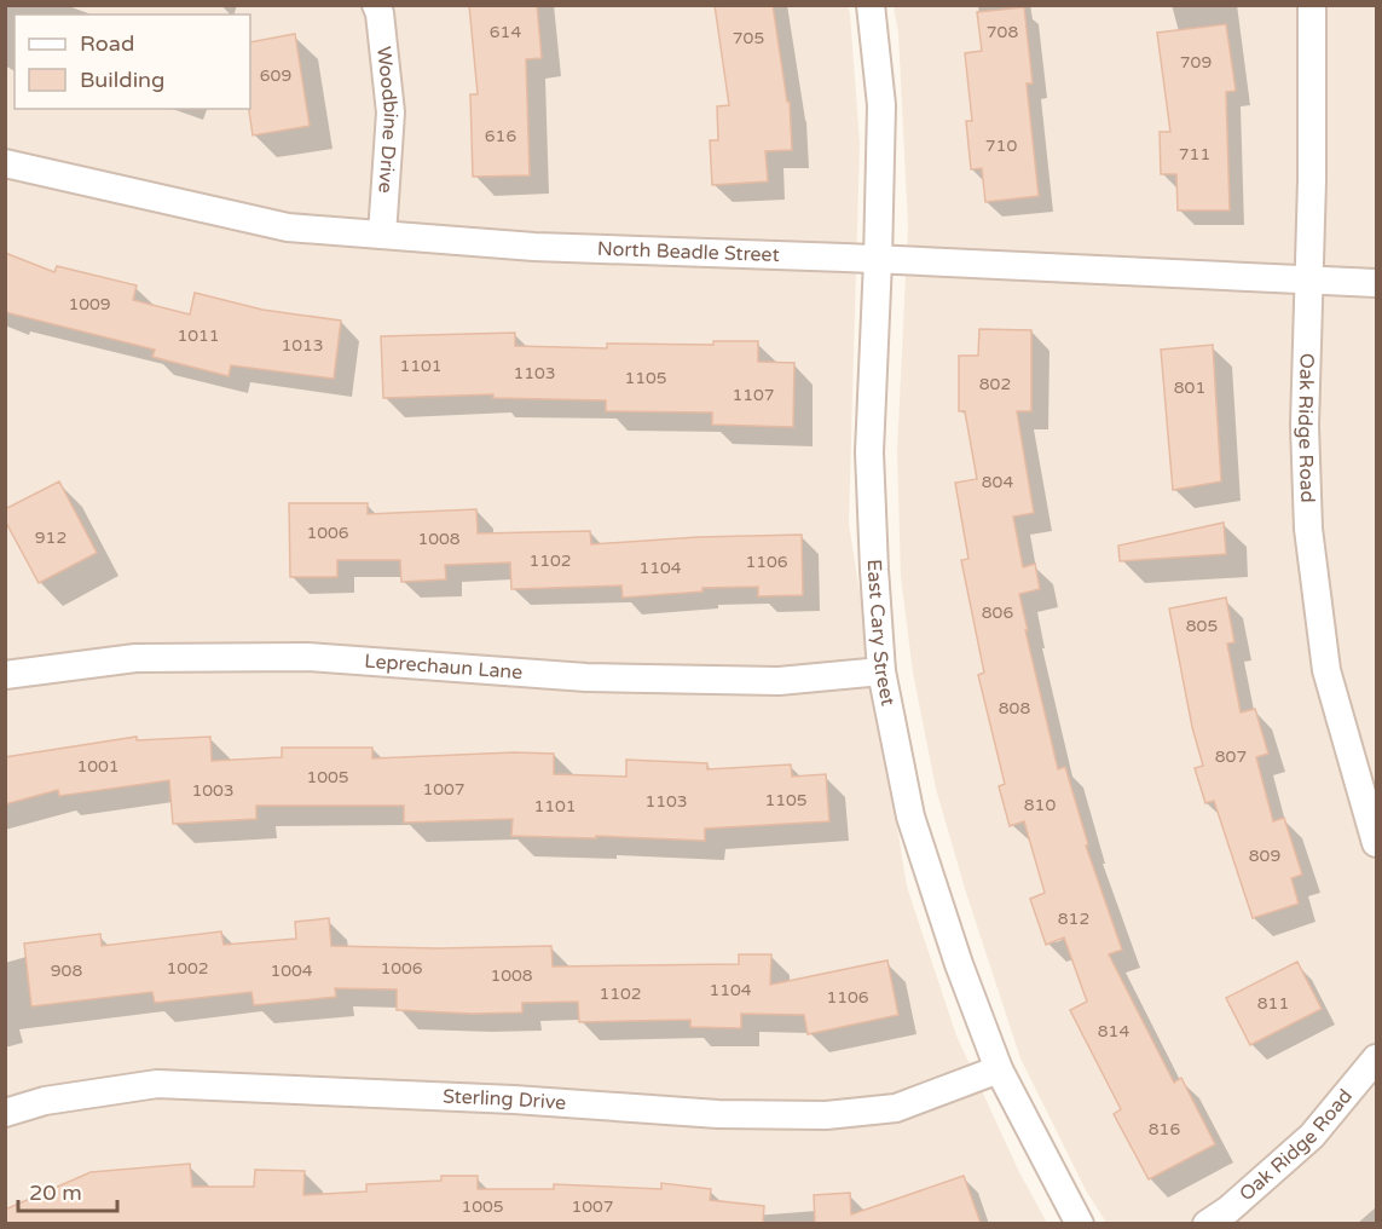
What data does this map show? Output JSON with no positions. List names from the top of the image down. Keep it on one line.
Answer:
{"streets":{"street":["Woodbine Drive","North Beadle Street","Oak Ridge Road","East Cary Street","Leprechaun Lane","Sterling Drive"]},"crossings":[["Woodbine Drive","North Beadle Street"],["North Beadle Street","Oak Ridge Road"],["North Beadle Street","East Cary Street"],["East Cary Street","Leprechaun Lane"],["East Cary Street","Sterling Drive"]],"house_numbers":["614","708","705","709","609","616","710","711","1009","1011","1013","1101","1103","1105","802","801","1107","804","1006","912","1008","1102","1106","1104","806","805","808","807","1001","1005","1007","1003","1105","1103","810","1101","809","812","1002","1006","908","1004","1008","1104","1102","1106","811","814","816","1005","1007"],"legend":["Road","Building"],"scale_bar":"20 m"}
